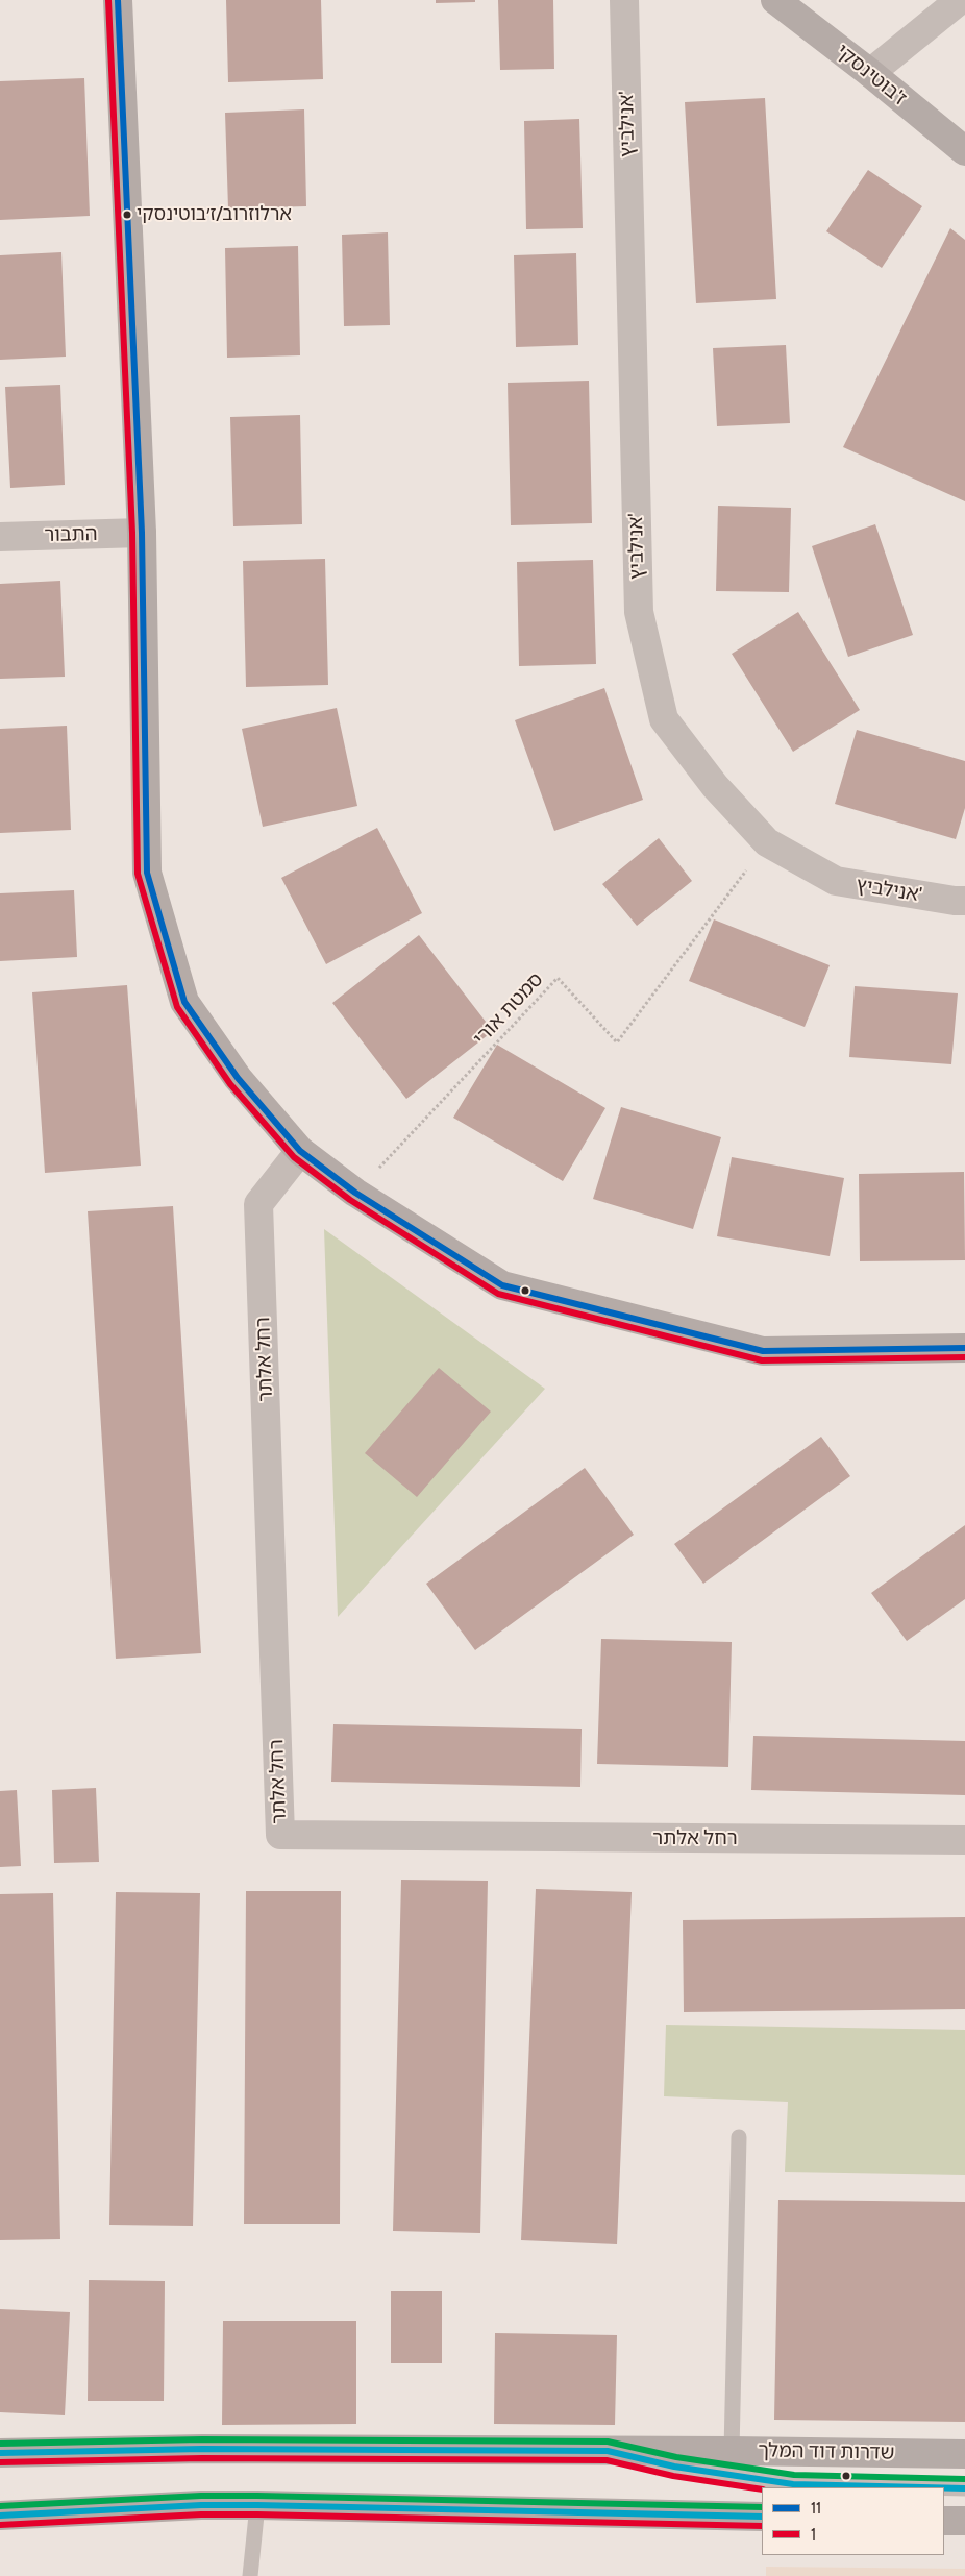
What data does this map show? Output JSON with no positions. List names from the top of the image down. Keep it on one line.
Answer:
{"streets":{"street":["ז'בוטינסקי","אנילביץ'","התבור","רחל אלתר","שדרות דוד המלך"],"path":["סמטת אורי"]},"crossings":[["אנילביץ'","סמטת אורי"]],"places":["ארלוזרוב/ז׳בוטינסקי"],"lines":["transit line 11","transit line 1"],"legend":["11","1"]}
